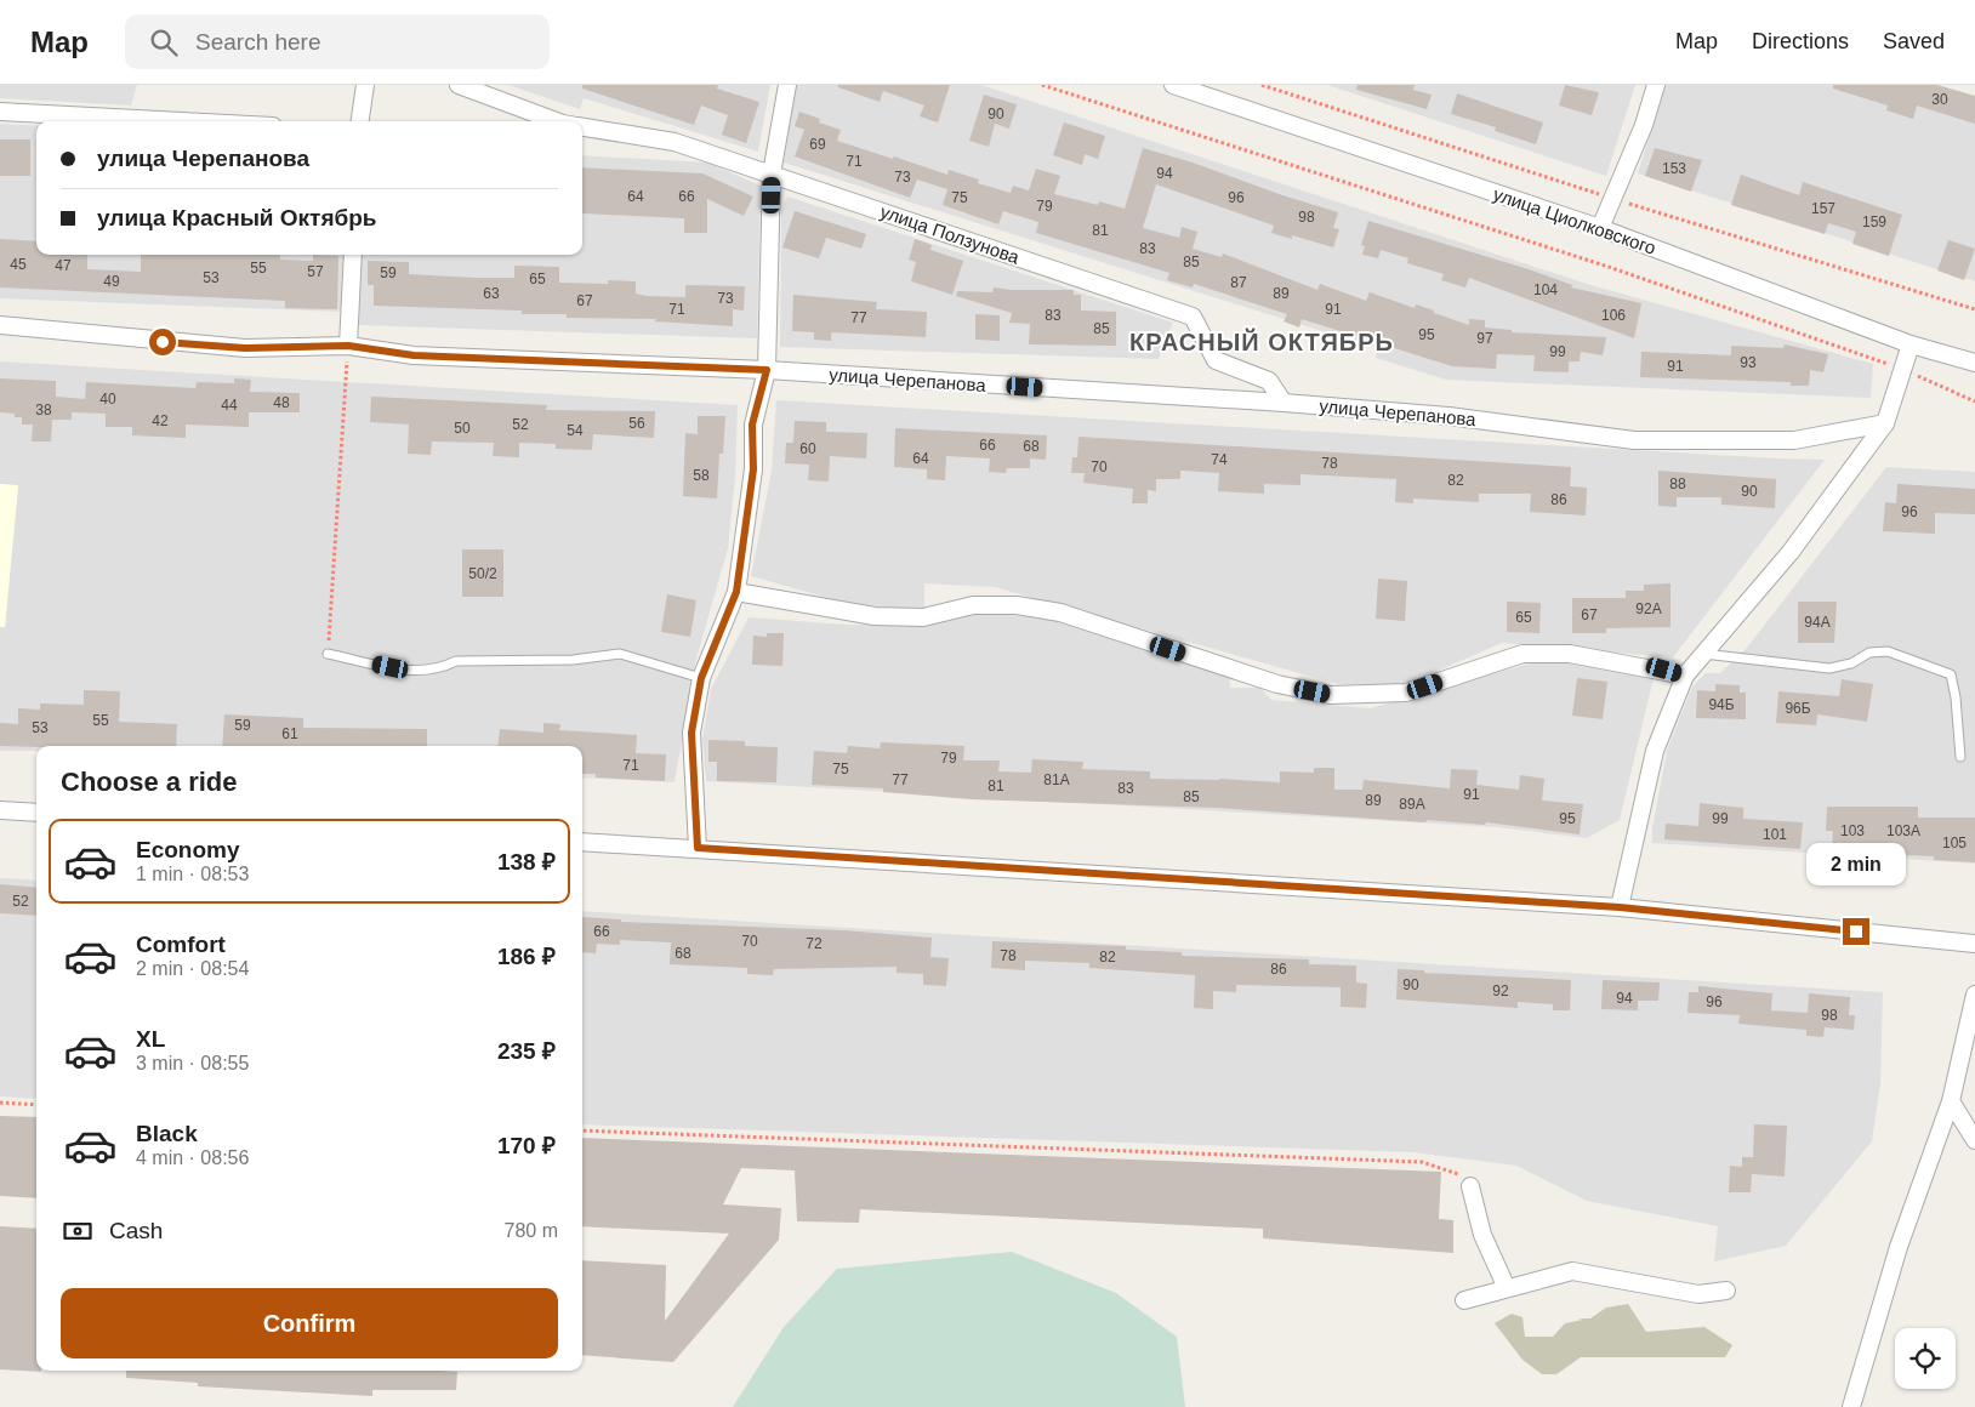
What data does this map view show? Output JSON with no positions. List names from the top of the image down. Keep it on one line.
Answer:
{"streets":{"street":["улица Циолковского","улица Ползунова","улица Черепанова"]},"crossings":[["улица Ползунова","улица Черепанова"]],"districts":["КРАСНЫЙ ОКТЯБРЬ"],"house_numbers":["30","90","69","71","153","94","73","64","66","75","96","79","157","98","159","81","83","85","45","47","55","57","59","53","65","49","87","104","63","89","73","67","71","91","83","106","77","85","95","97","99","93","91","40","48","44","38","42","56","52","50","54","66","68","60","64","74","78","70","58","82","88","90","86","96","50/2","92А","67","65","94А","94Б","96Б","55","59","53","61","79","71","75","77","81А","81","83","91","85","89","89А","95","99","103","103А","101","105","52","66","70","72","68","78","82","86","90","92","94","96","98"],"page":{"header":"Map","search":"Search here","nav":["Map","Directions","Saved"],"banner":["улица Черепанова","улица Красный Октябрь"],"heading":"Choose a ride","list":[{"name":"Economy","note":"1 min · 08:53","value":"138 ₽"},{"name":"Comfort","note":"2 min · 08:54","value":"186 ₽"},{"name":"XL","note":"3 min · 08:55","value":"235 ₽"},{"name":"Black","note":"4 min · 08:56","value":"170 ₽"}],"bubble":"2 min","pay":["Cash","780 m"],"buttons":"Confirm"}}
